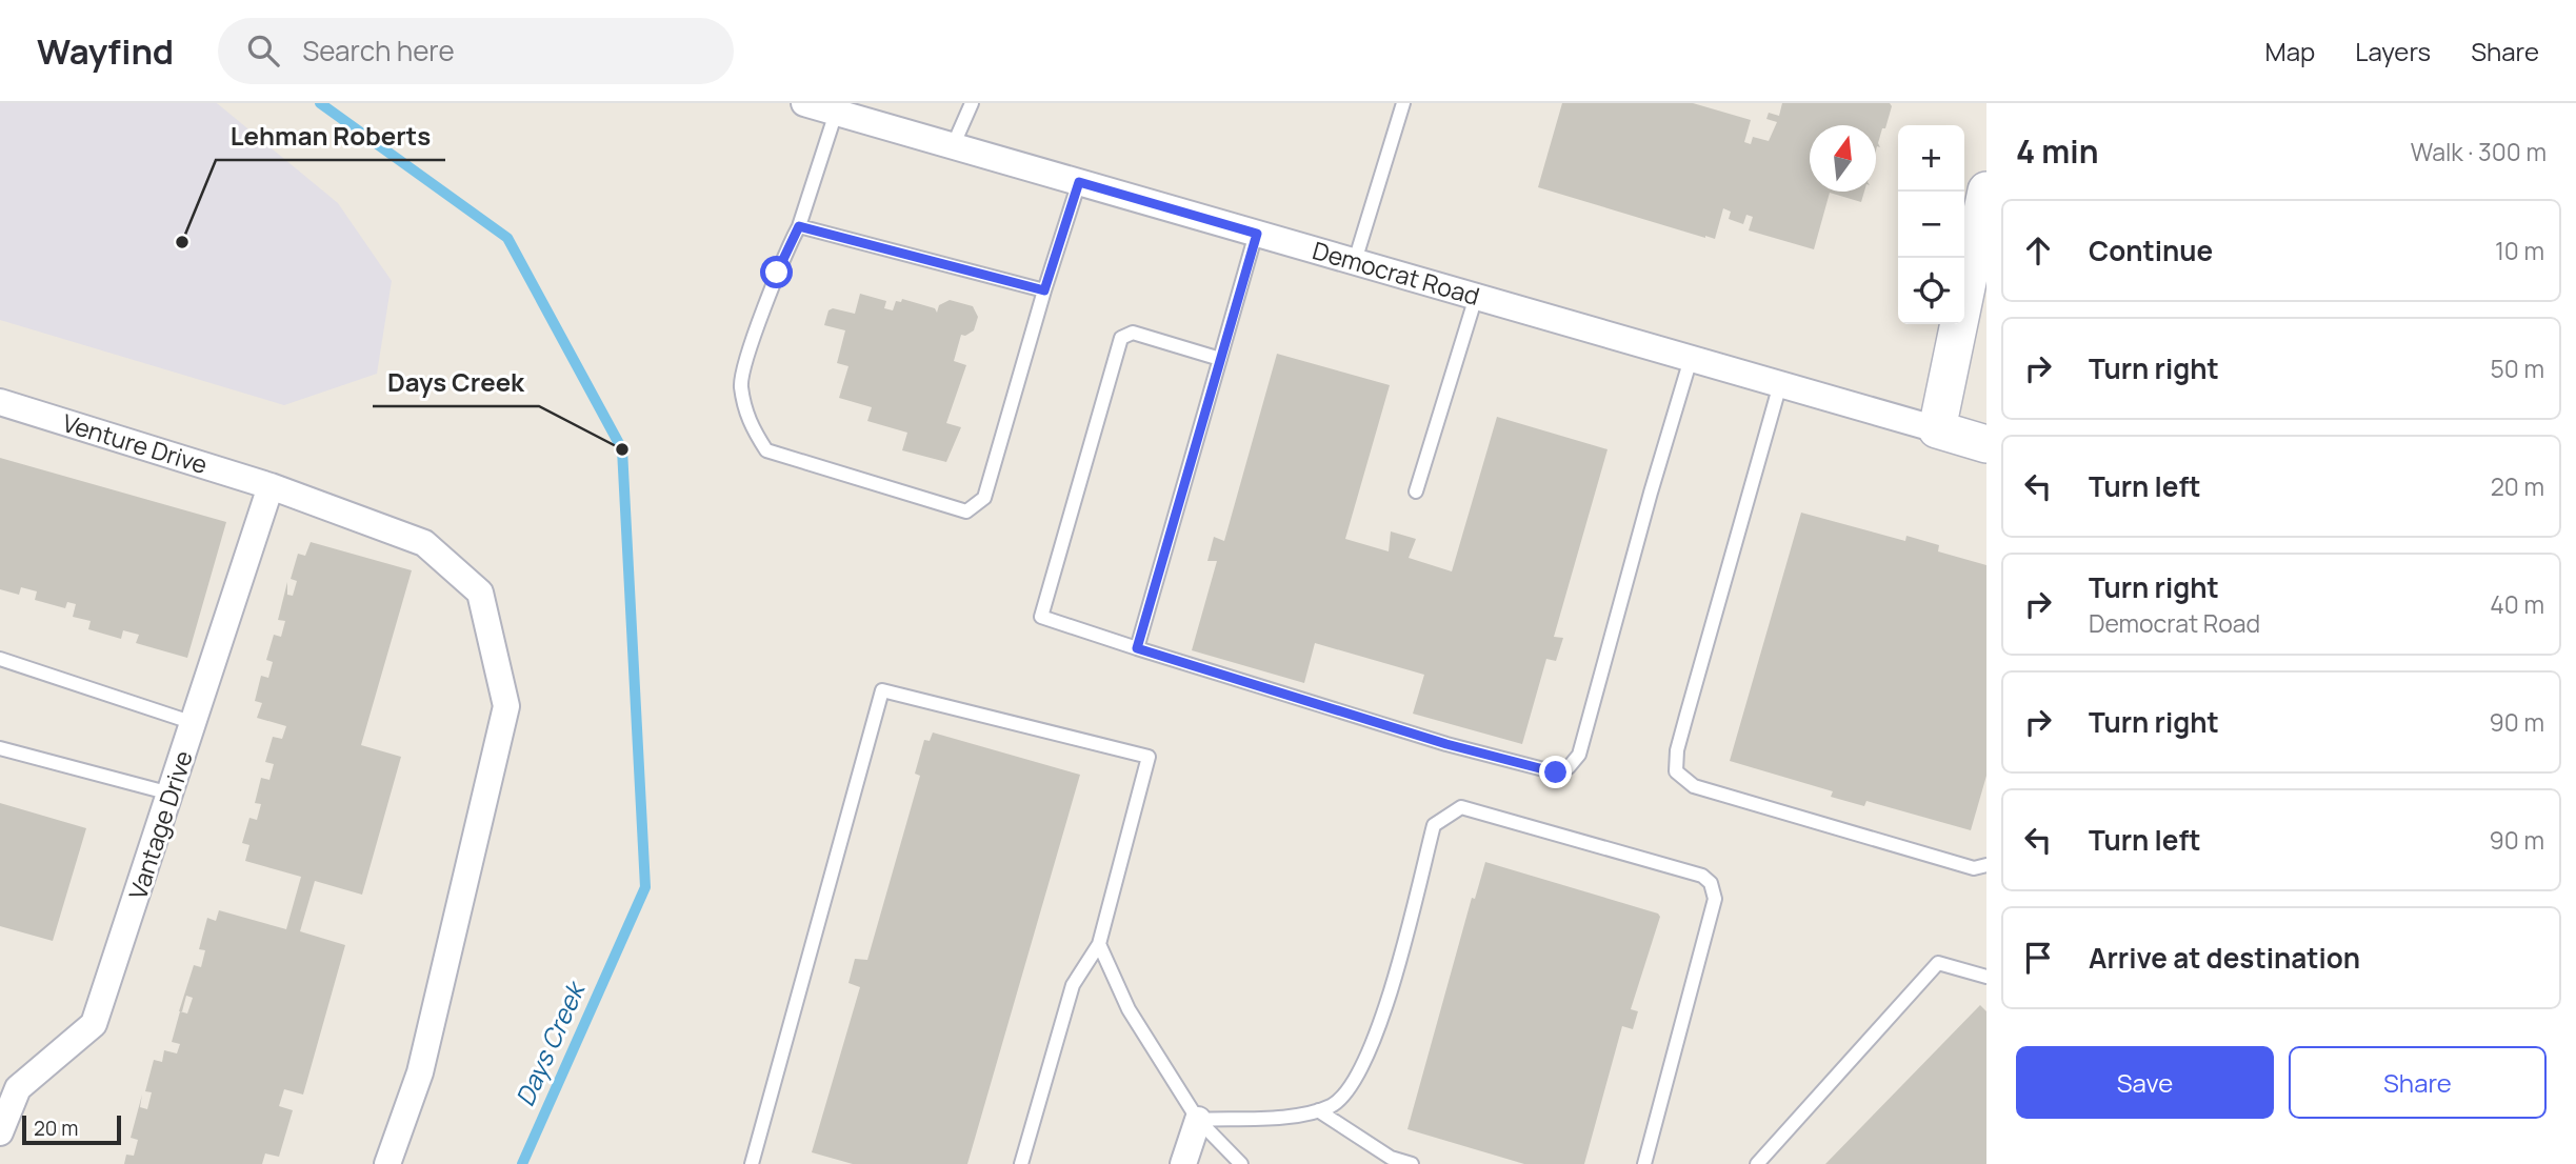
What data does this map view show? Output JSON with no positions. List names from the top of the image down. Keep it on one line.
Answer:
{"streets":{"street":["Democrat Road","Venture Drive","Vantage Drive"]},"crossings":[["Venture Drive","Vantage Drive"]],"water":["Days Creek"],"places":["Lehman Roberts","Days Creek"],"scale_bar":"20 m","north":"top","page":{"header":"Wayfind","search":"Search here","nav":["Map","Layers","Share"],"heading":["4 min","Walk · 300 m"],"map_buttons":["+","−"],"list":[["Continue","10 m"],["Turn right","50 m"],["Turn left","20 m"],["Turn right","Democrat Road","40 m"],["Turn right","90 m"],["Turn left","90 m"],"Arrive at destination"],"buttons":["Save","Share"],"scale":"20 m"}}
